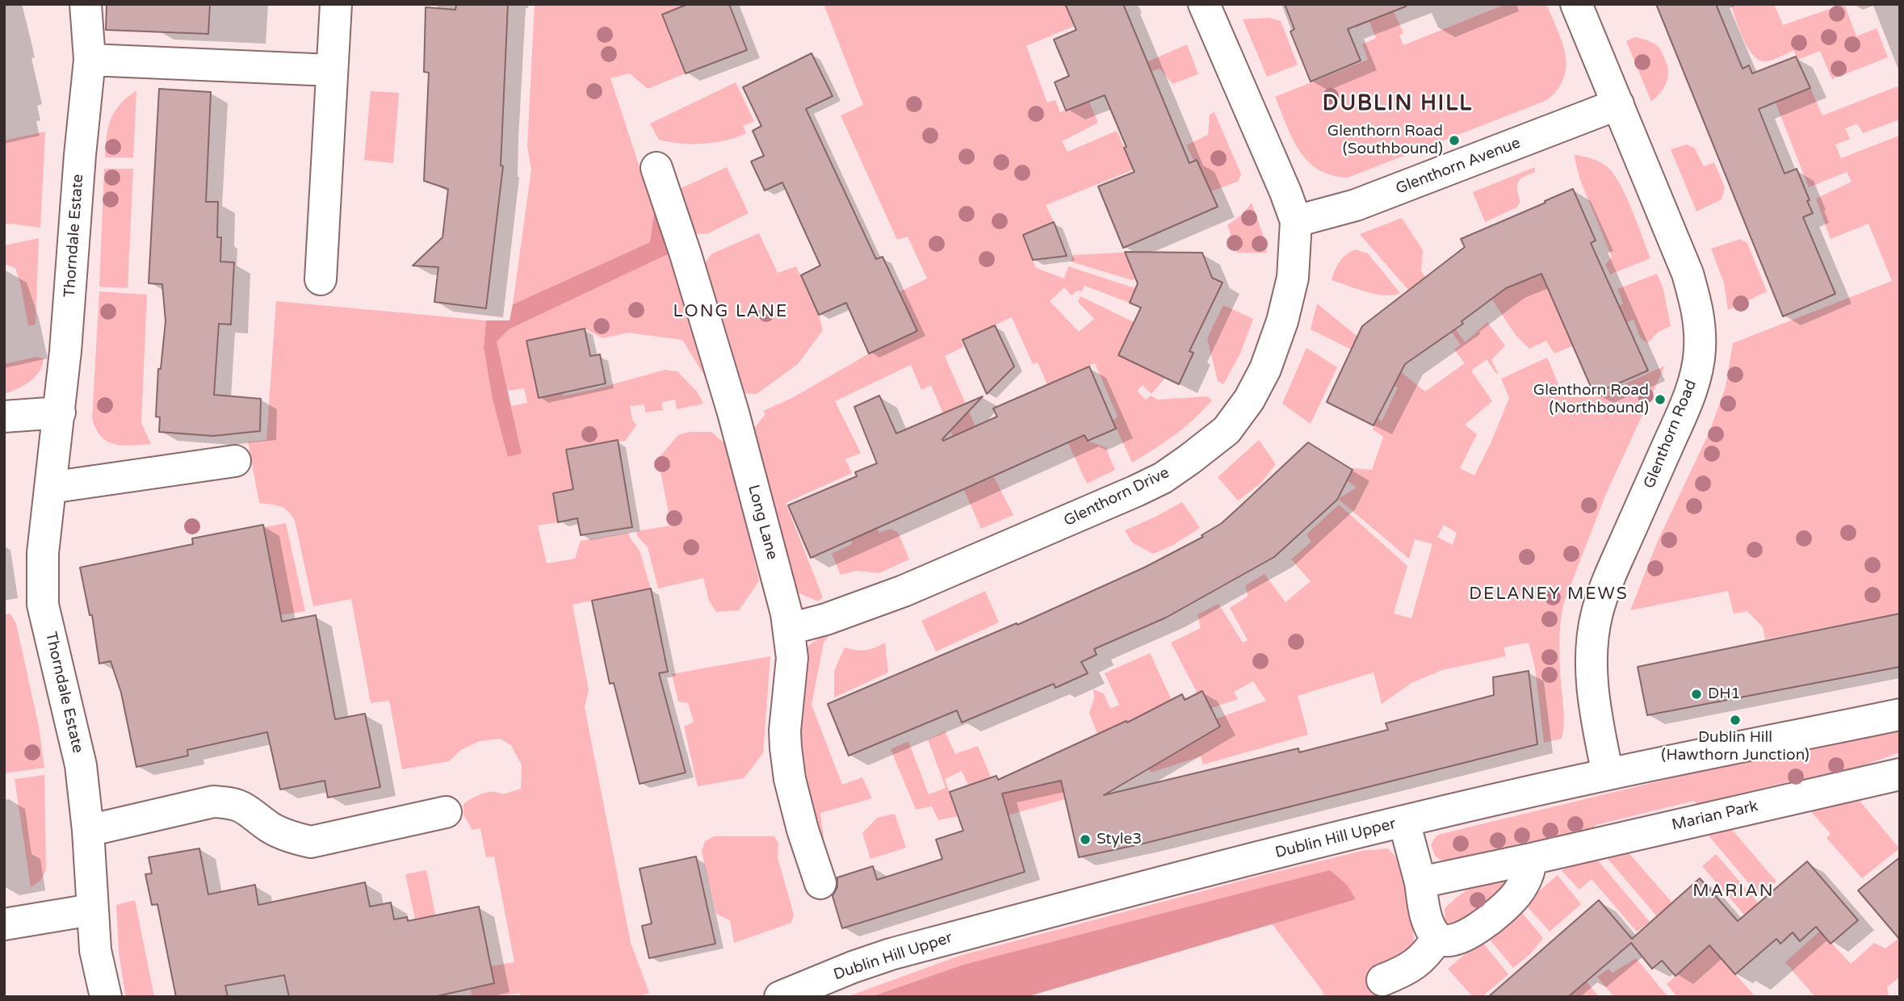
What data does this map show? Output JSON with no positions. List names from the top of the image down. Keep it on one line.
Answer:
{"streets":{"street":["Glenthorn Avenue","Thorndale Estate","Glenthorn Road","Glenthorn Drive","Long Lane","Marian Park","Dublin Hill Upper"]},"crossings":[["Glenthorn Avenue","Glenthorn Road"],["Glenthorn Avenue","Glenthorn Drive"],["Glenthorn Road","Dublin Hill Upper"],["Glenthorn Drive","Long Lane"]],"districts":["DUBLIN HILL","LONG LANE","DELANEY MEWS","MARIAN"],"places":["Glenthorn Road (Southbound)","Glenthorn Road (Northbound)","DH1","Dublin Hill (Hawthorn Junction)","Style3"]}
